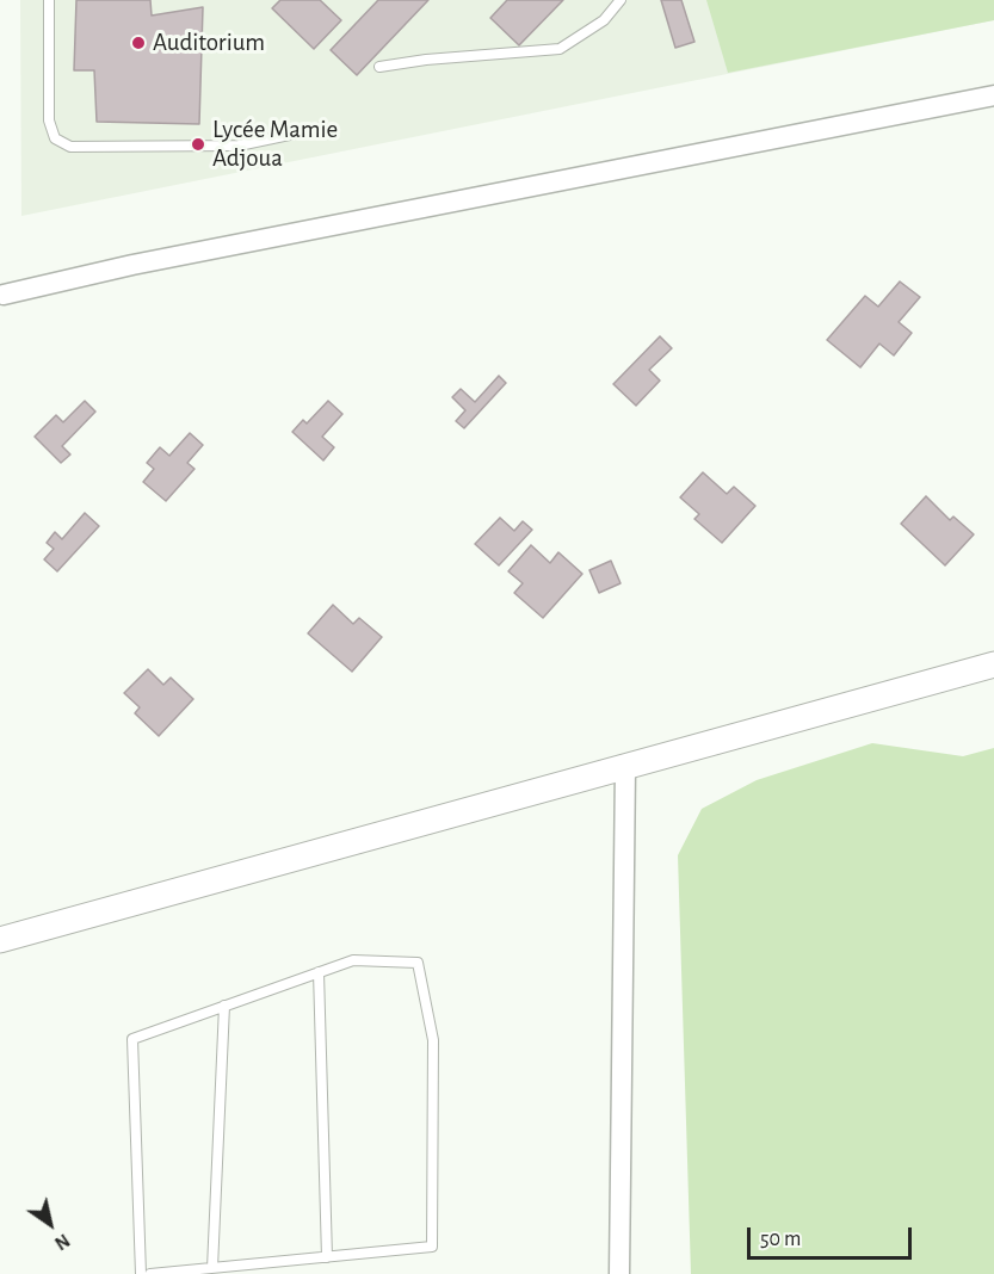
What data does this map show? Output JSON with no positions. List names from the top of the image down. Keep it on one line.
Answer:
{"places":["Auditorium","Lycée Mamie Adjoua"],"scale_bar":"50 m","north":"bottom right"}
